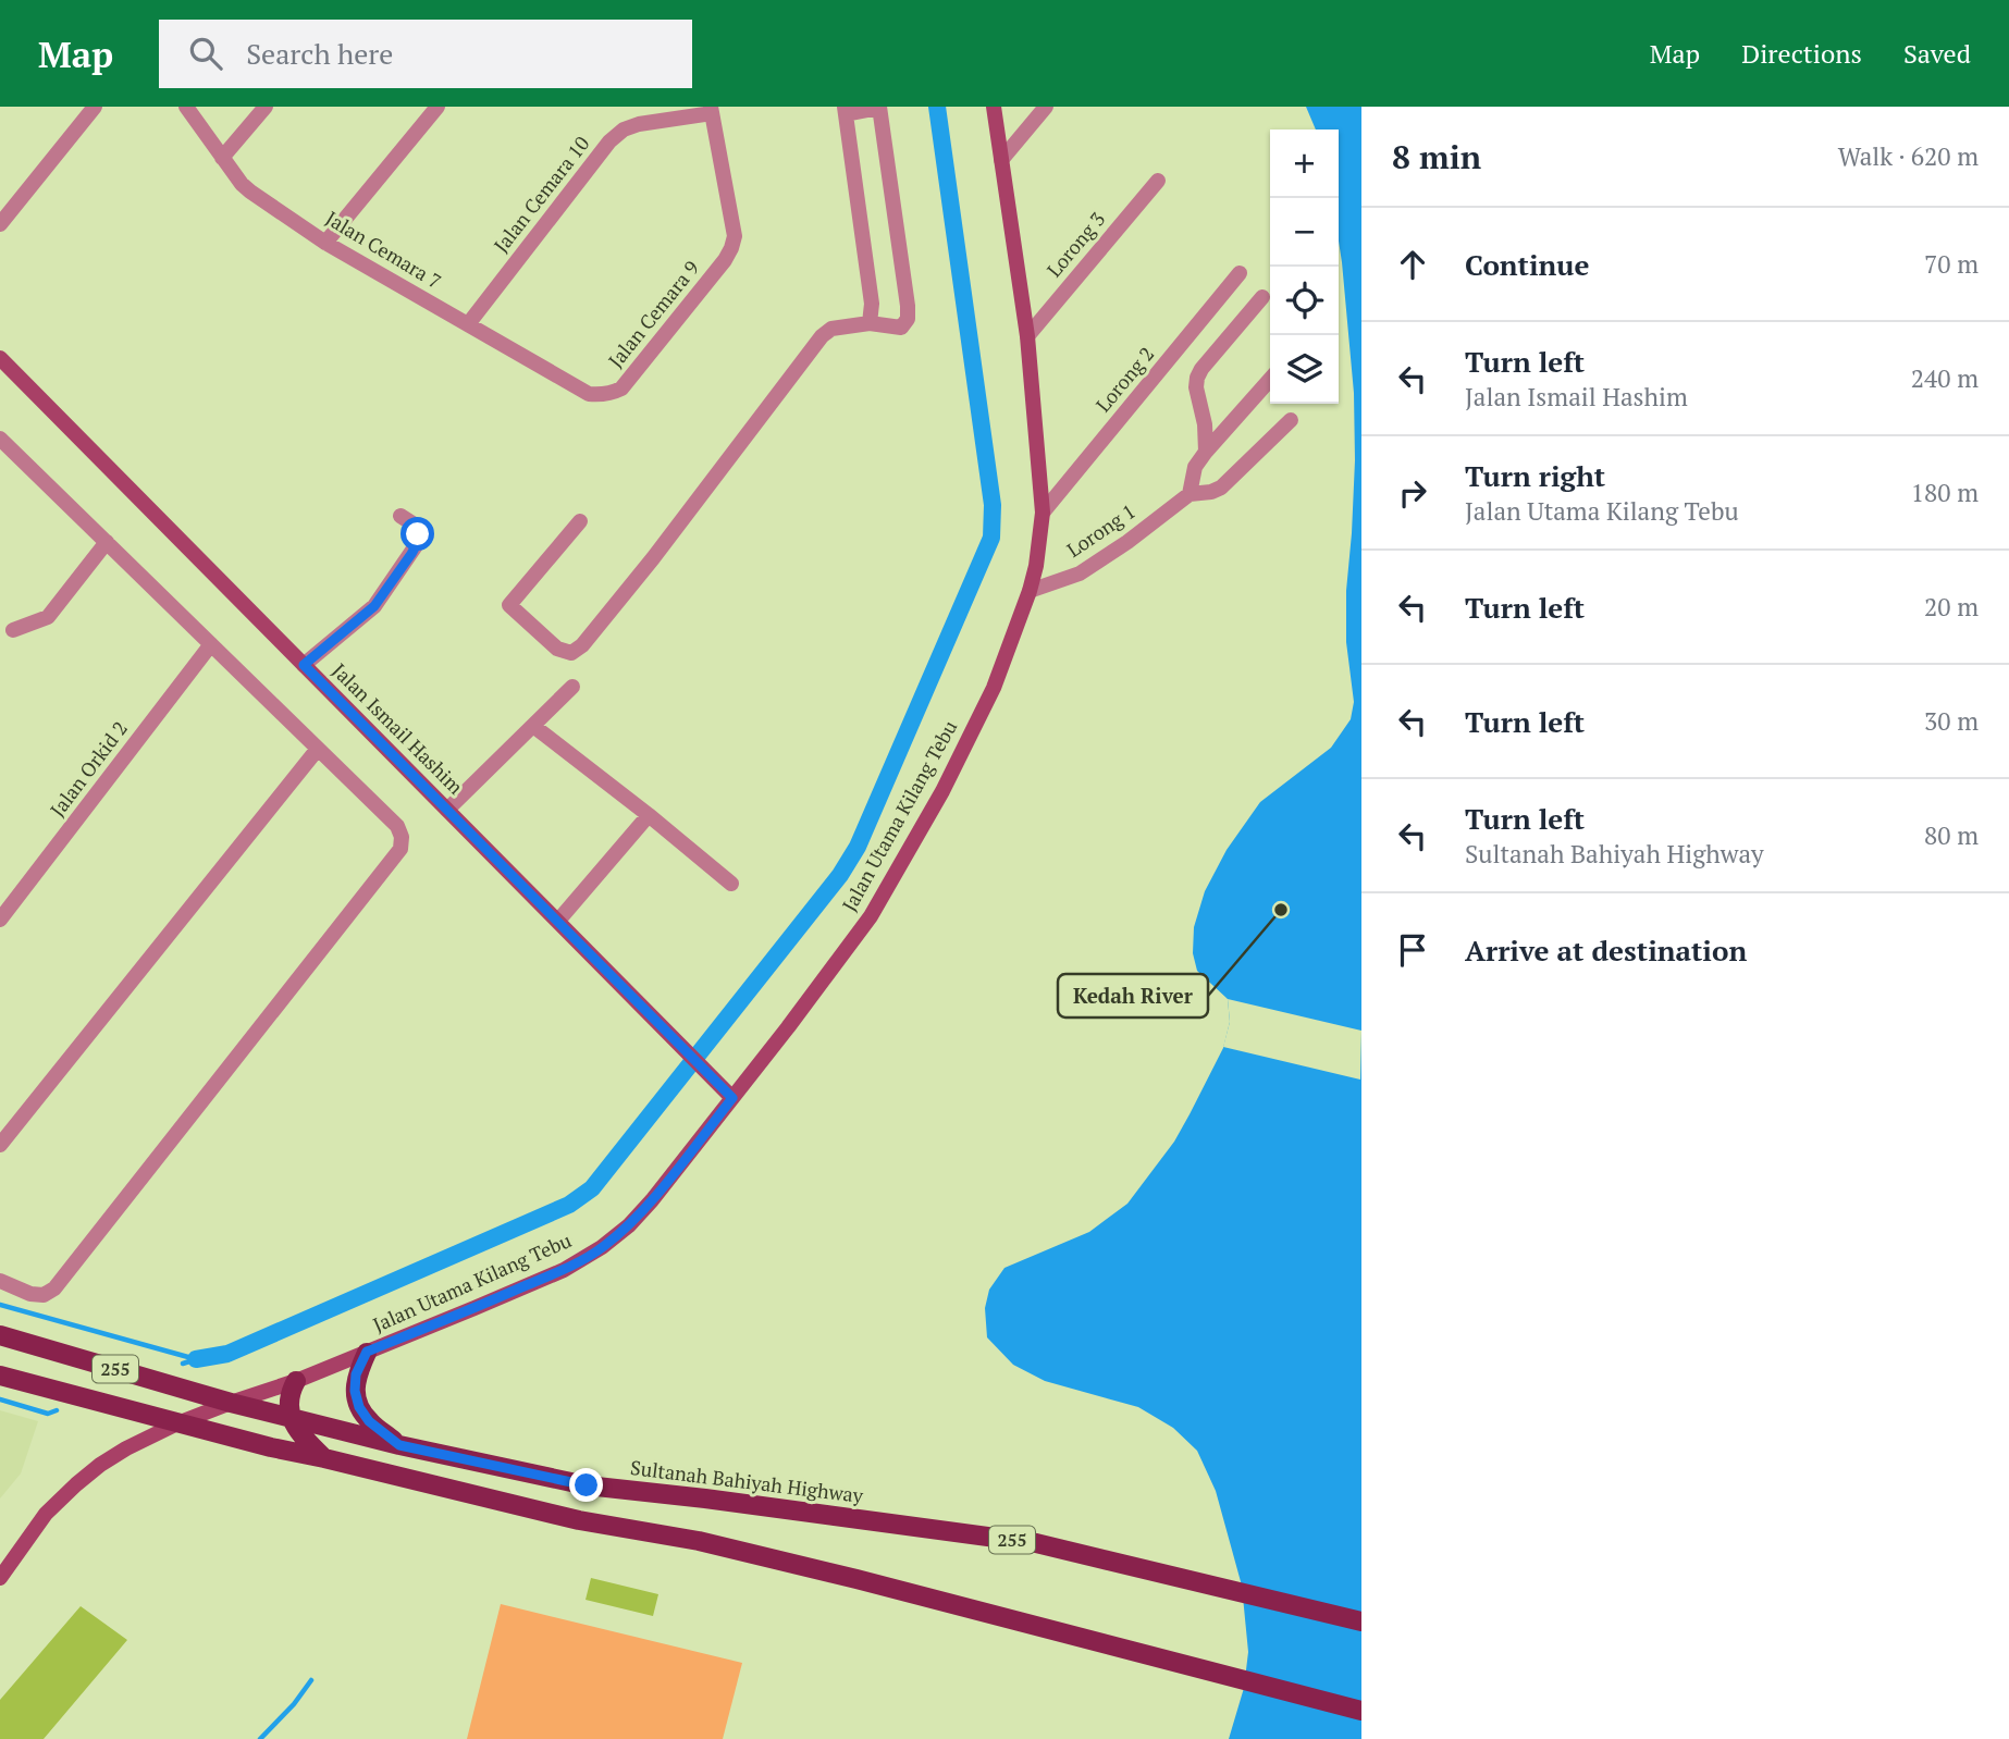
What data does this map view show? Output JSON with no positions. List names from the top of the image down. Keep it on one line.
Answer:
{"streets":{"main road":["255","Sultanah Bahiyah Highway"],"street":["Jalan Cemara 10","Lorong 3","Jalan Cemara 7","Jalan Cemara 9","Lorong 2","Lorong 1","Jalan Ismail Hashim","Jalan Orkid 2","Jalan Utama Kilang Tebu"]},"crossings":[["Jalan Cemara 10","Jalan Cemara 7"],["Jalan Cemara 10","Jalan Cemara 9"],["Lorong 3","Jalan Utama Kilang Tebu"],["Jalan Cemara 7","Jalan Cemara 9"],["Lorong 2","Jalan Utama Kilang Tebu"],["Lorong 1","Jalan Utama Kilang Tebu"],["Jalan Ismail Hashim","Jalan Utama Kilang Tebu"],["Jalan Utama Kilang Tebu","255"],["Jalan Utama Kilang Tebu","Sultanah Bahiyah Highway"]],"places":["Kedah River"],"page":{"header":"Map","search":"Search here","nav":["Map","Directions","Saved"],"heading":["8 min","Walk · 620 m"],"map_buttons":["+","−"],"list":[["Continue","70 m"],["Turn left","Jalan Ismail Hashim","240 m"],["Turn right","Jalan Utama Kilang Tebu","180 m"],["Turn left","20 m"],["Turn left","30 m"],["Turn left","Sultanah Bahiyah Highway","80 m"],"Arrive at destination"]}}
